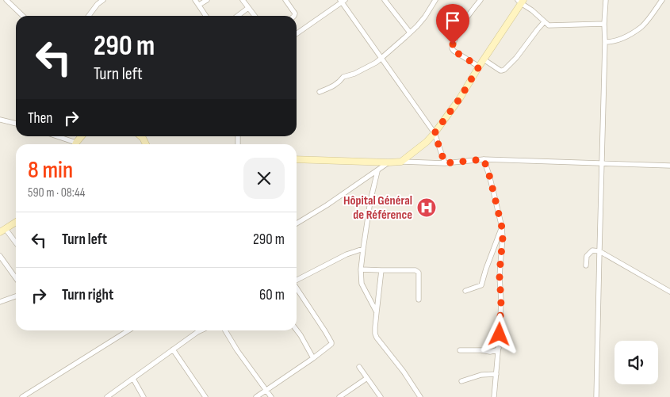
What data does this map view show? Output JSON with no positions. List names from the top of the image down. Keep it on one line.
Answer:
{"places":{"hospital":["Hôpital Général de Référence"]},"page":{"turn":["290 m","Turn left"],"then":"Then","heading":["8 min","590 m · 08:44"],"list":[{"name":"Turn left","value":"290 m"},{"name":"Turn right","value":"60 m"}]}}
